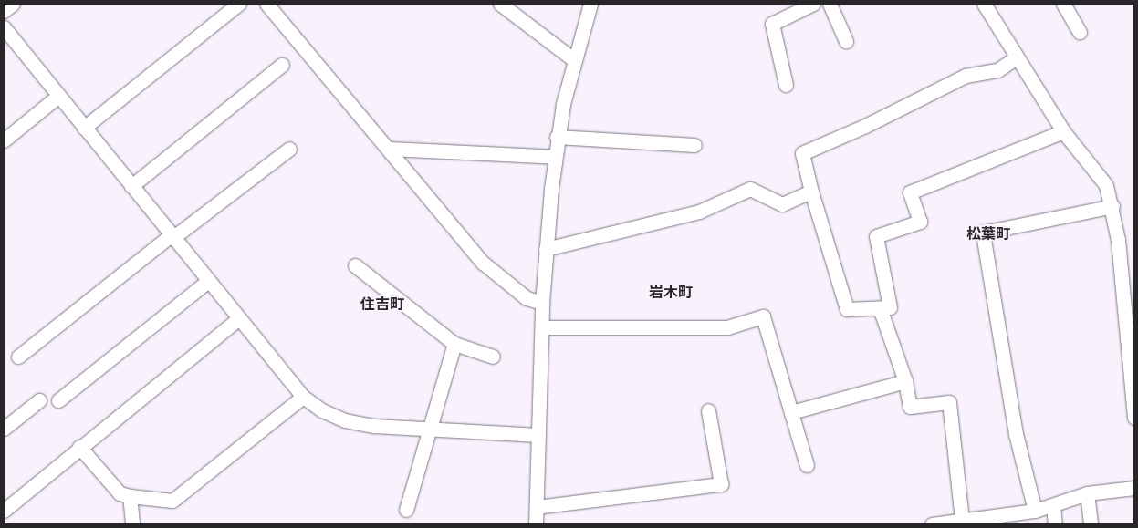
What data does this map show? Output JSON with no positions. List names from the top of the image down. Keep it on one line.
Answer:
{"districts":["松葉町","岩木町","住吉町"]}
